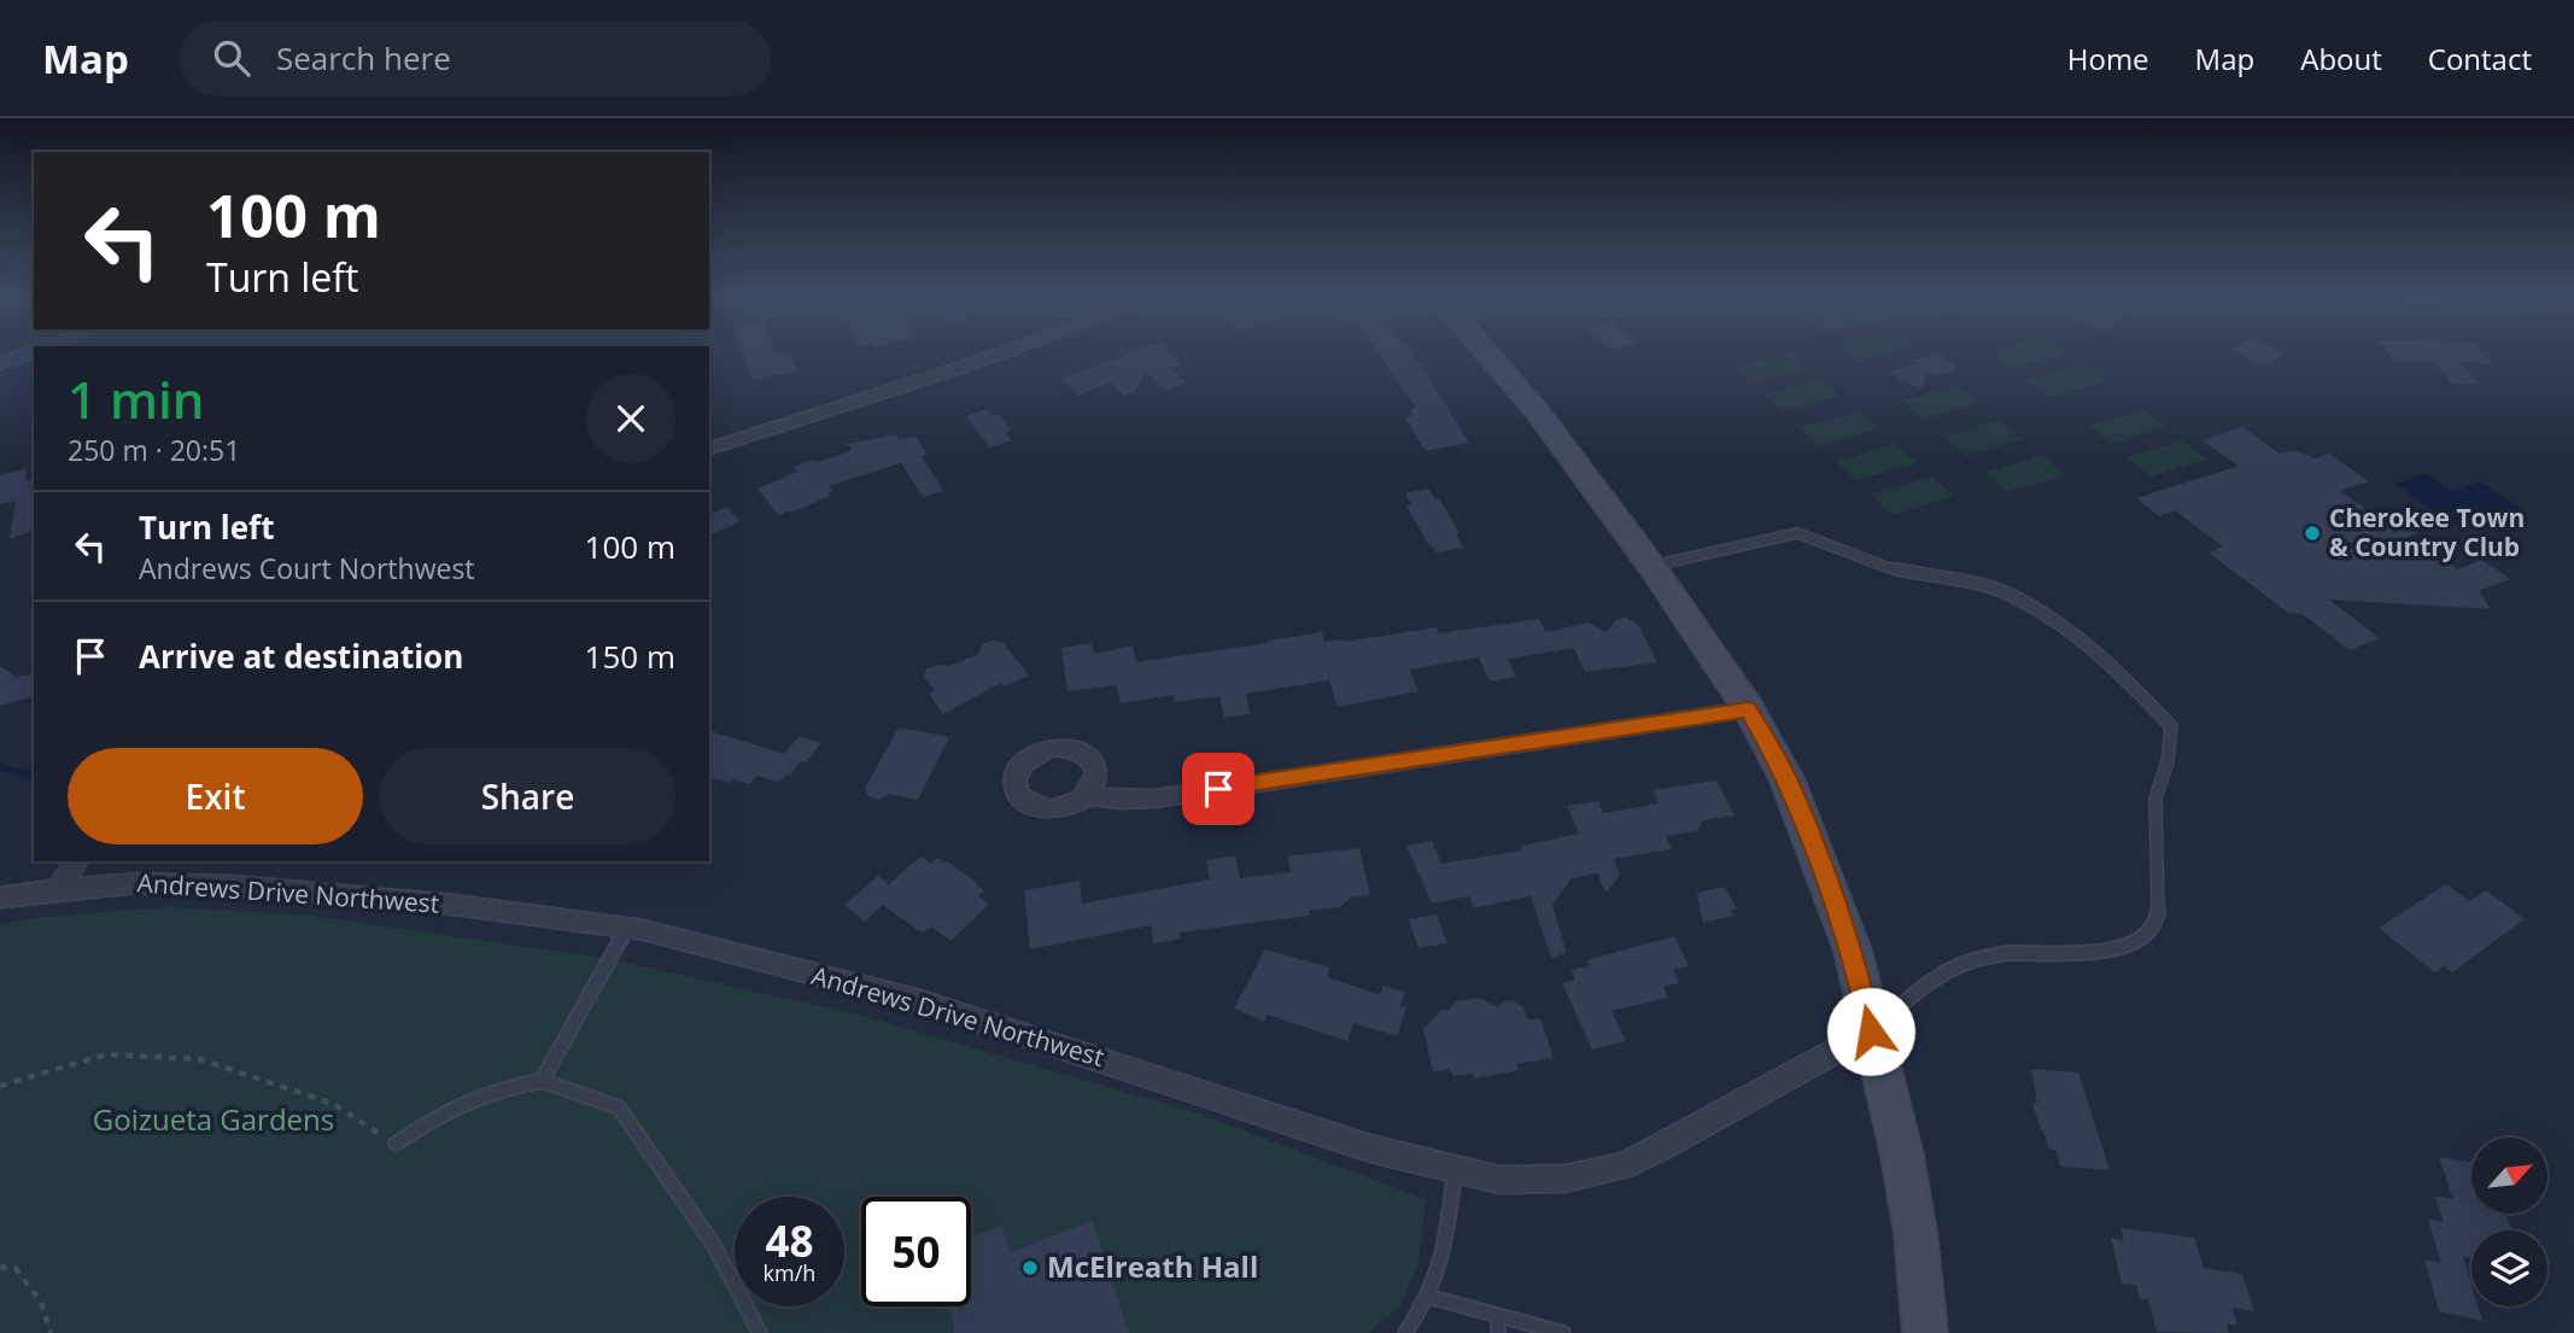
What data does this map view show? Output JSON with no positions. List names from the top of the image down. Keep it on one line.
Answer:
{"streets":{"street":["Andrews Drive Northwest"]},"parks":["Goizueta Gardens"],"places":["Cherokee Town & Country Club","McElreath Hall"],"north":"top right","page":{"header":"Map","search":"Search here","nav":["Home","Map","About","Contact"],"turn":["100 m","Turn left"],"heading":["1 min","250 m · 20:51"],"list":[{"name":"Turn left","note":"Andrews Court Northwest","value":"100 m"},{"name":"Arrive at destination","value":"150 m"}],"buttons":["Exit","Share"],"speed":"48 km/h","limit":"50"}}
